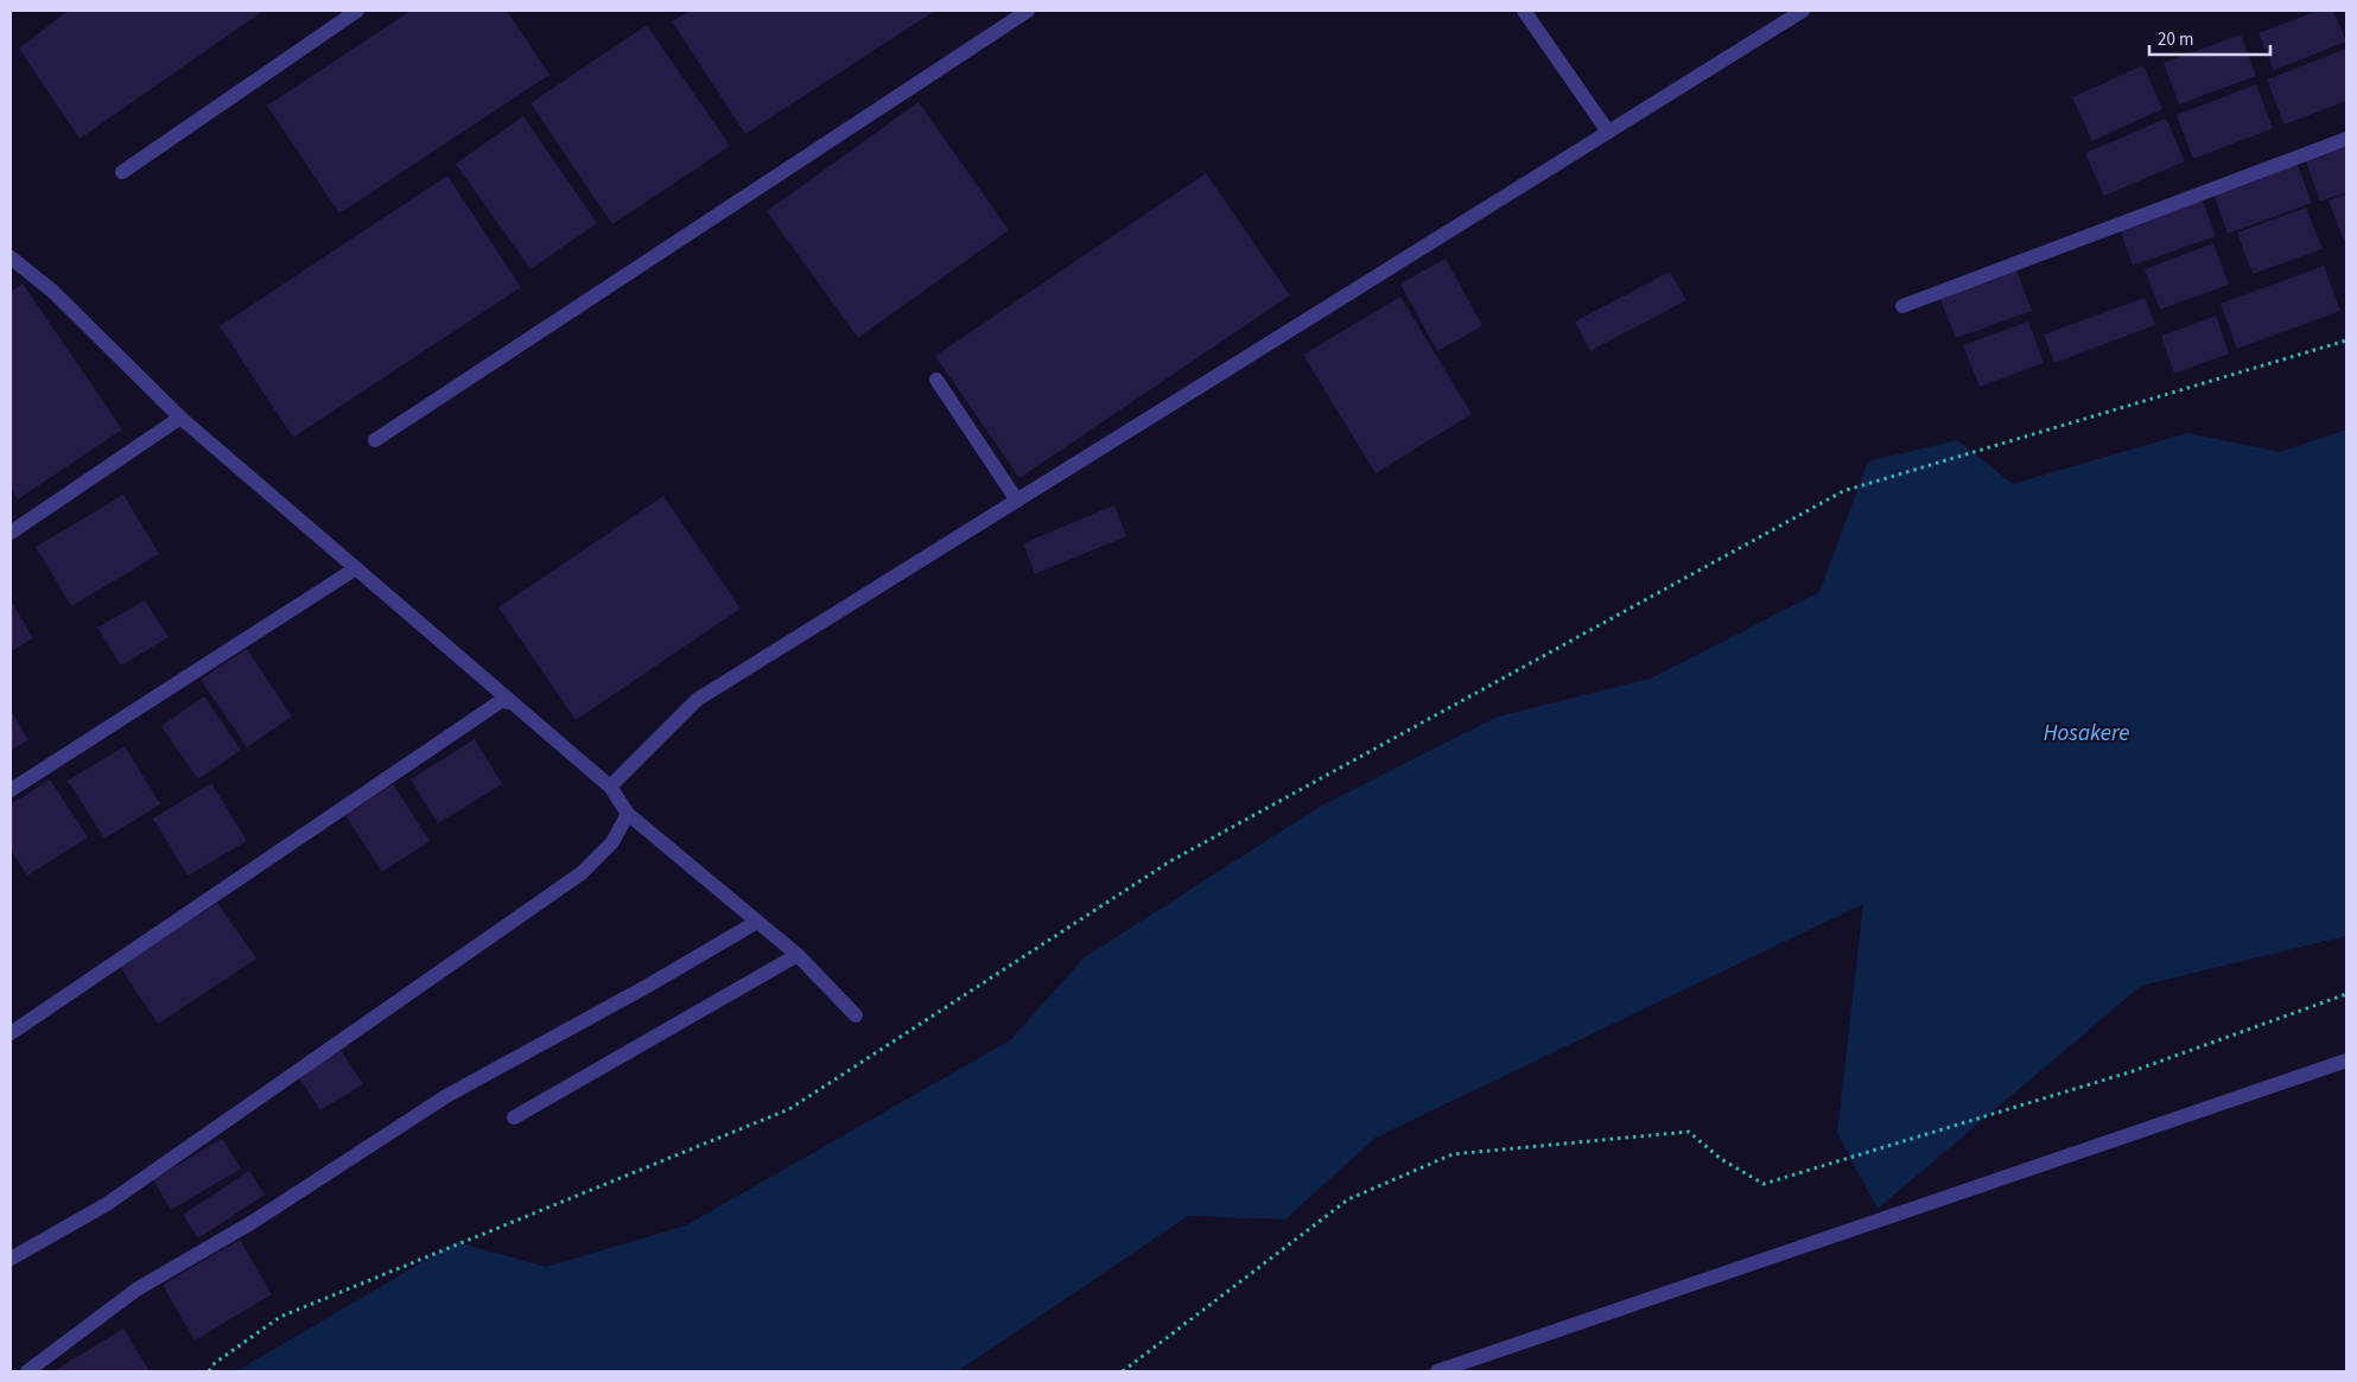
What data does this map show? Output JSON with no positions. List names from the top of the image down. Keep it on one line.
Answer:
{"water":["Hosakere"],"scale_bar":"20 m"}
